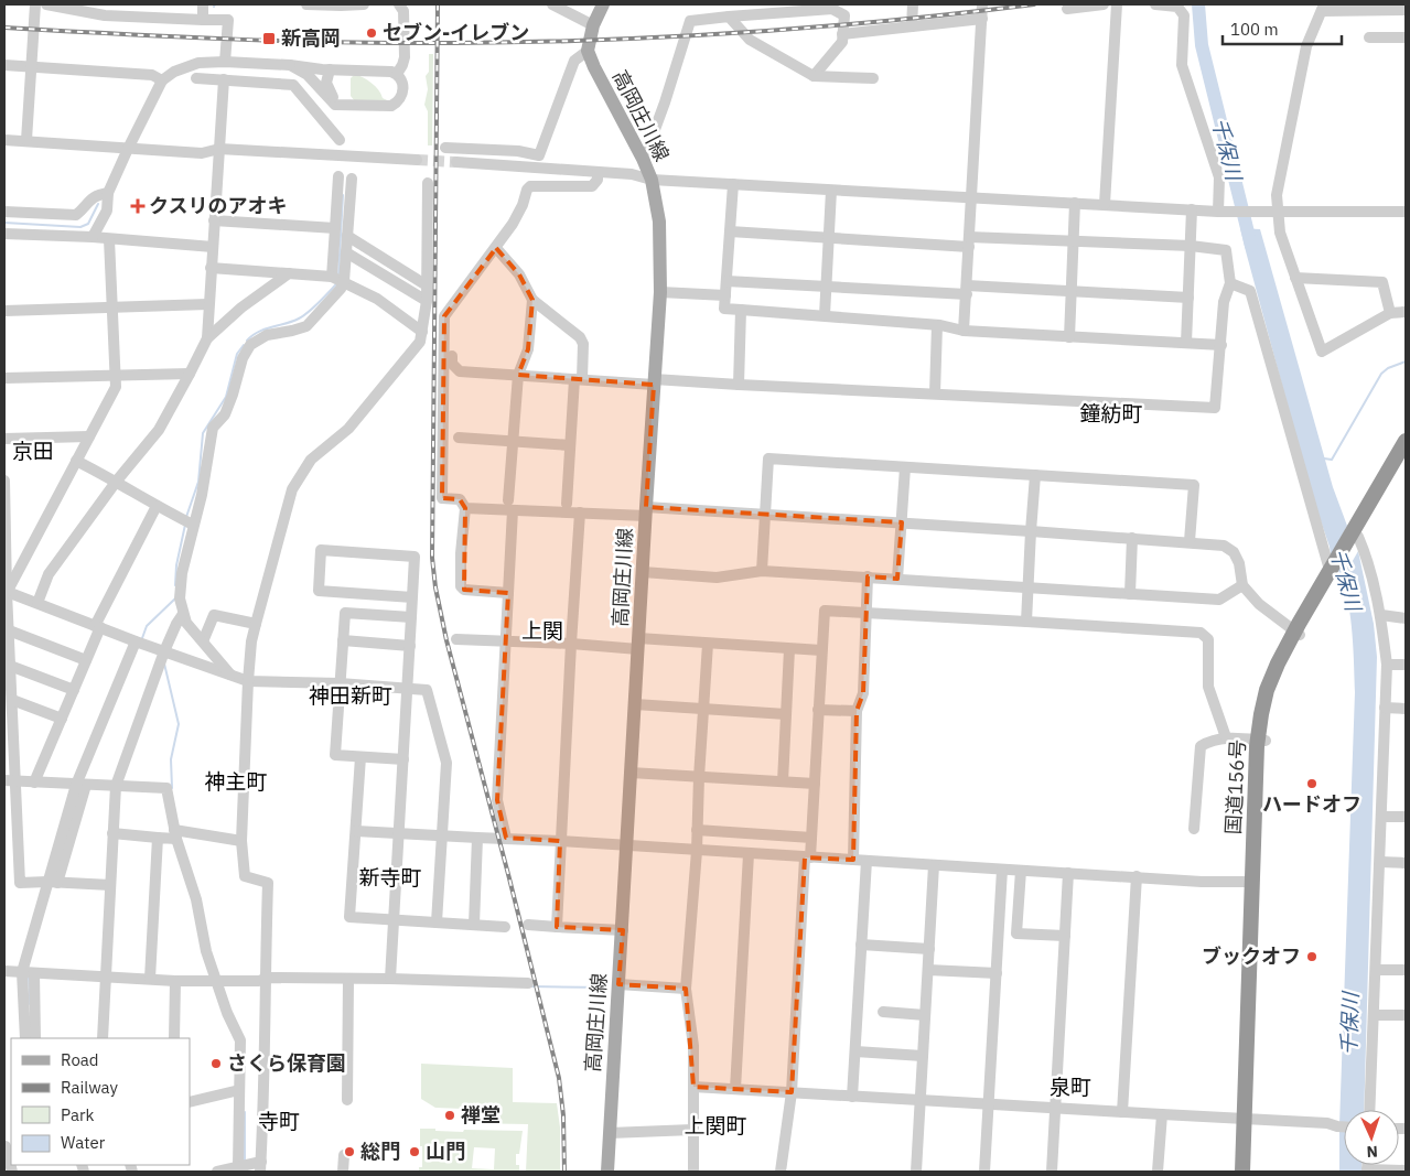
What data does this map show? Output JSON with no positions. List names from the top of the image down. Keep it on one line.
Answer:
{"streets":{"highway":["国道156号"],"main road":["高岡庄川線"]},"districts":["鐘紡町","京田","上関","神田新町","神主町","新寺町","泉町","寺町","上関町"],"water":["千保川"],"places":{"other":["セブン-イレブン","ハードオフ","ブックオフ","さくら保育園","禅堂","総門","山門"],"transit":["新高岡"],"health":["クスリのアオキ"]},"legend":["Road","Railway","Park","Water"],"scale_bar":"100 m","north":"bottom"}
